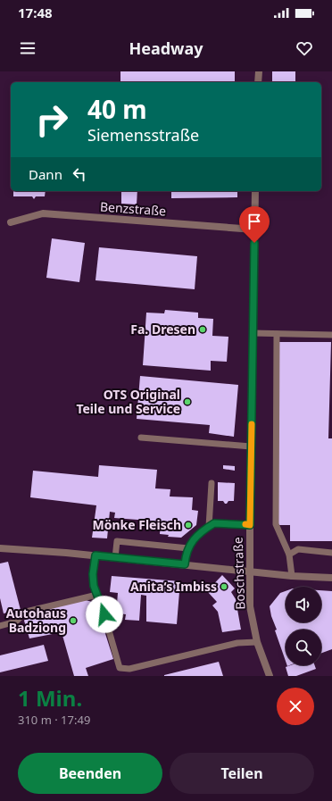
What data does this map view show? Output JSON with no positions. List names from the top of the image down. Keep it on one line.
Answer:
{"streets":{"street":["Benzstraße","Boschstraße"]},"crossings":[["Benzstraße","Boschstraße"]],"places":["Fa. Dresen","OTS Original Teile und Service","Mönke Fleisch","Anita‘s Imbiss","Autohaus Badziong"],"page":{"status":"17:48","header":"Headway","turn":["40 m","Siemensstraße"],"then":"Dann","heading":["1 Min.","310 m · 17:49"],"buttons":["Beenden","Teilen"]}}
